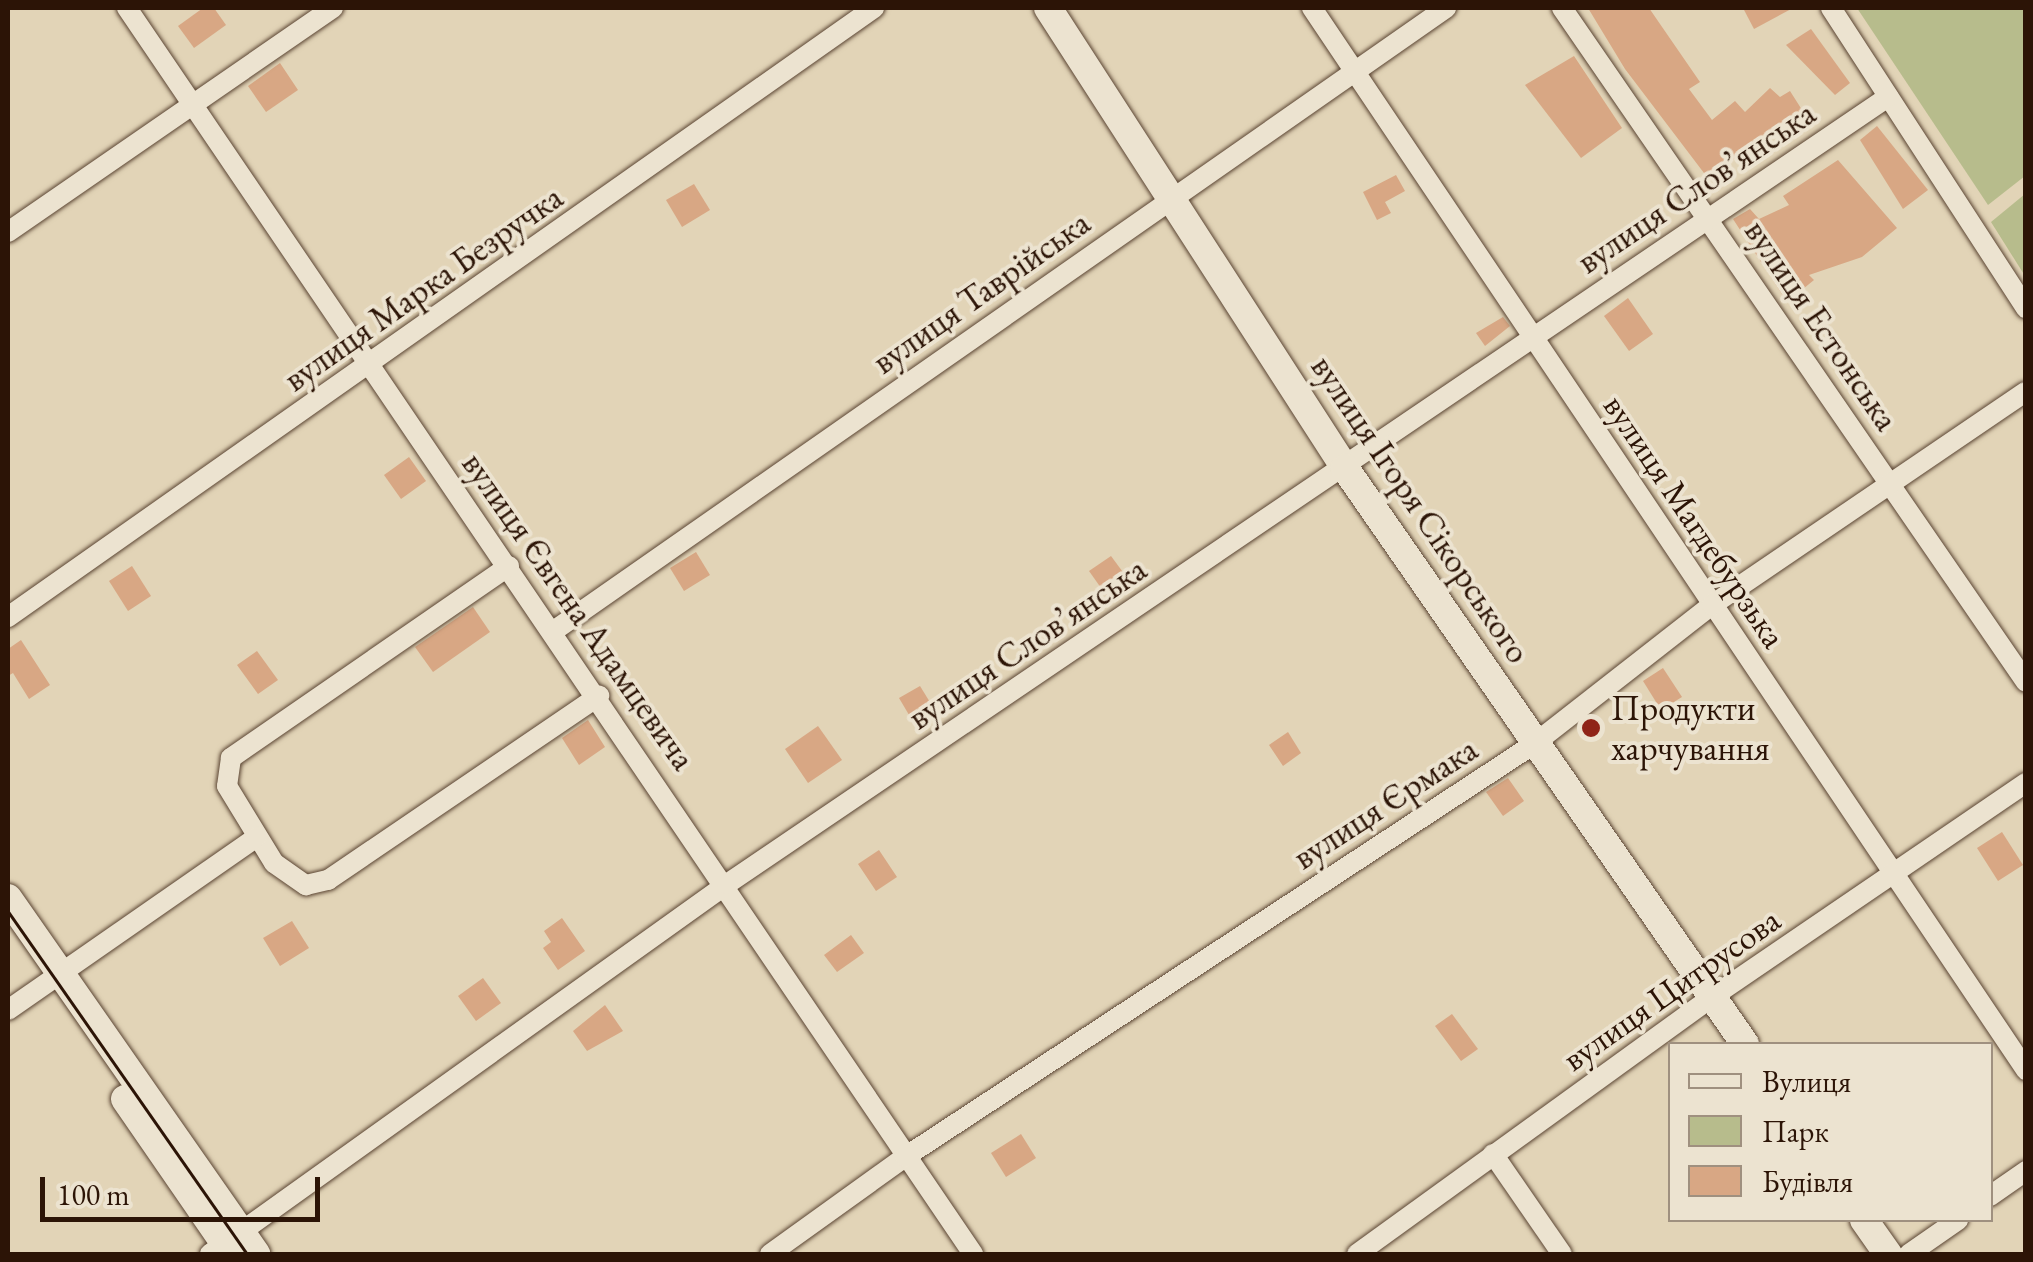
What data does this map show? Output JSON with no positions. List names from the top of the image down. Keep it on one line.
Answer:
{"streets":{"main road":["вулиця Ігоря Сікорського"],"street":["вулиця Слов’янська","вулиця Марка Безручка","вулиця Таврійська","вулиця Естонська","вулиця Магдебурзька","вулиця Євгена Адамцевича","вулиця Єрмака","вулиця Цитрусова"]},"crossings":[["вулиця Слов’янська","вулиця Естонська"],["вулиця Слов’янська","вулиця Ігоря Сікорського"],["вулиця Слов’янська","вулиця Магдебурзька"],["вулиця Слов’янська","вулиця Євгена Адамцевича"],["вулиця Марка Безручка","вулиця Євгена Адамцевича"],["вулиця Таврійська","вулиця Ігоря Сікорського"],["вулиця Таврійська","вулиця Магдебурзька"],["вулиця Таврійська","вулиця Євгена Адамцевича"],["вулиця Естонська","вулиця Єрмака"],["вулиця Ігоря Сікорського","вулиця Єрмака"],["вулиця Ігоря Сікорського","вулиця Цитрусова"],["вулиця Магдебурзька","вулиця Єрмака"],["вулиця Магдебурзька","вулиця Цитрусова"],["вулиця Євгена Адамцевича","вулиця Єрмака"]],"places":["Продукти харчування"],"legend":["Вулиця","Парк","Будівля"],"scale_bar":"100 m"}
